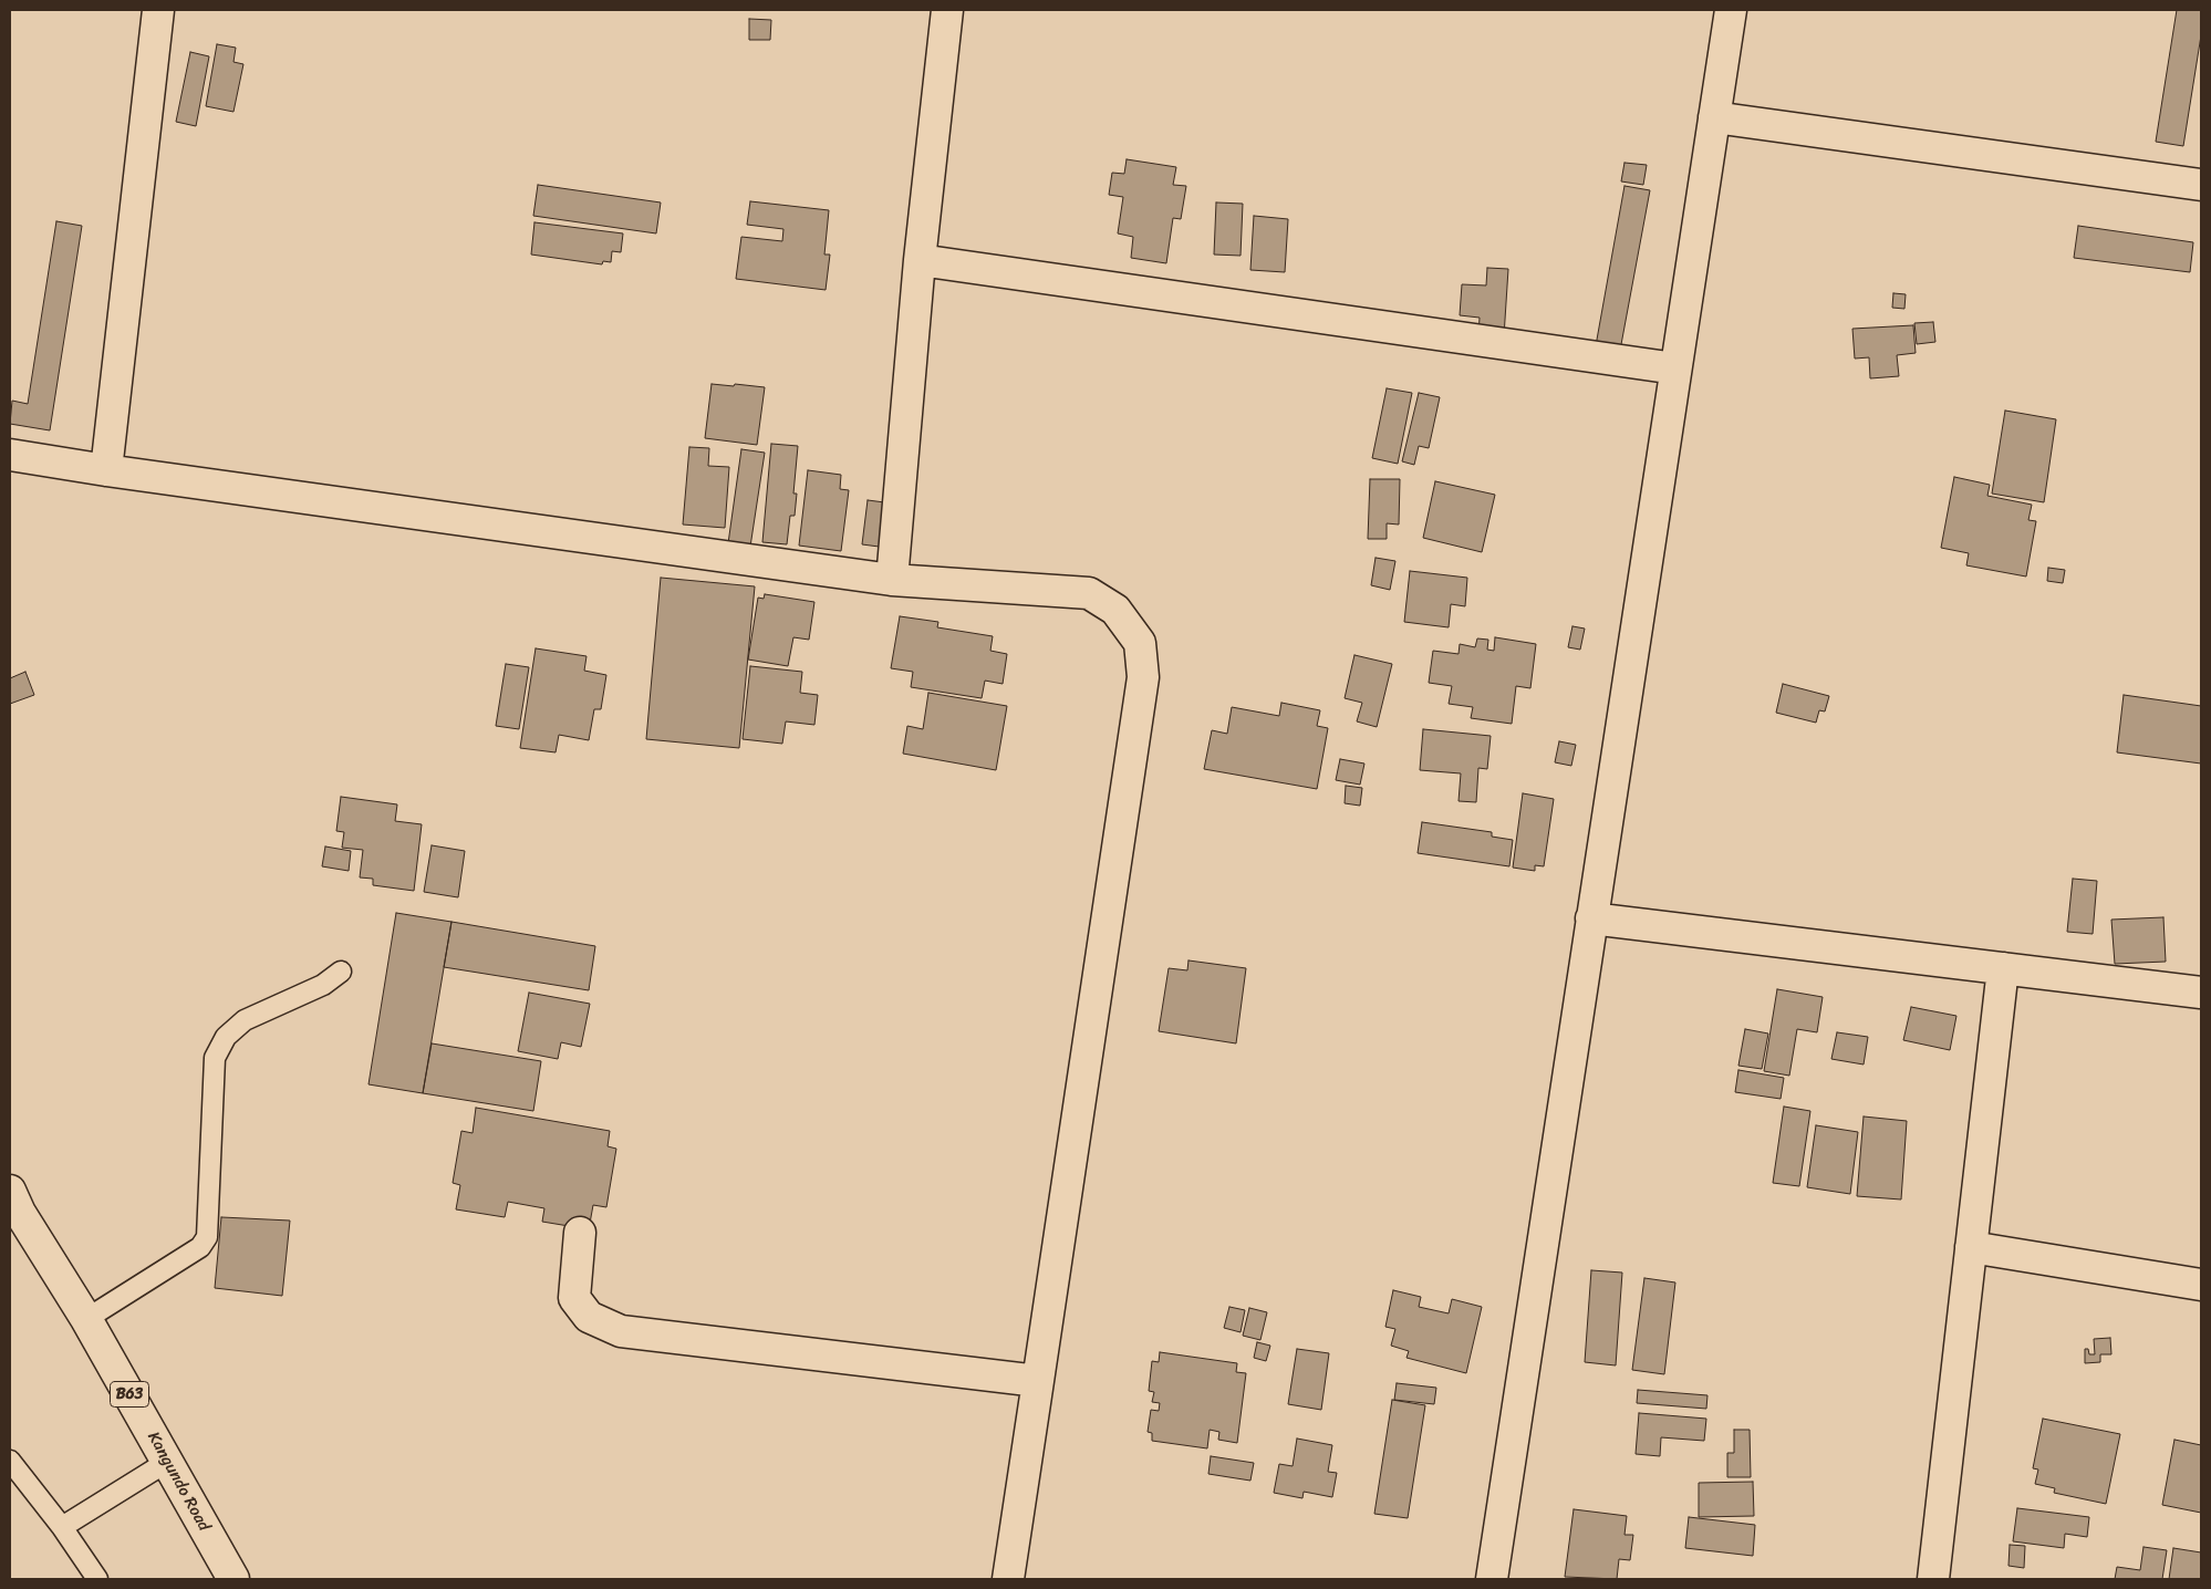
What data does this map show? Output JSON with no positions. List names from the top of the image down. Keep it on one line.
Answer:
{"streets":{"main road":["B63","Kangundo Road"]}}
